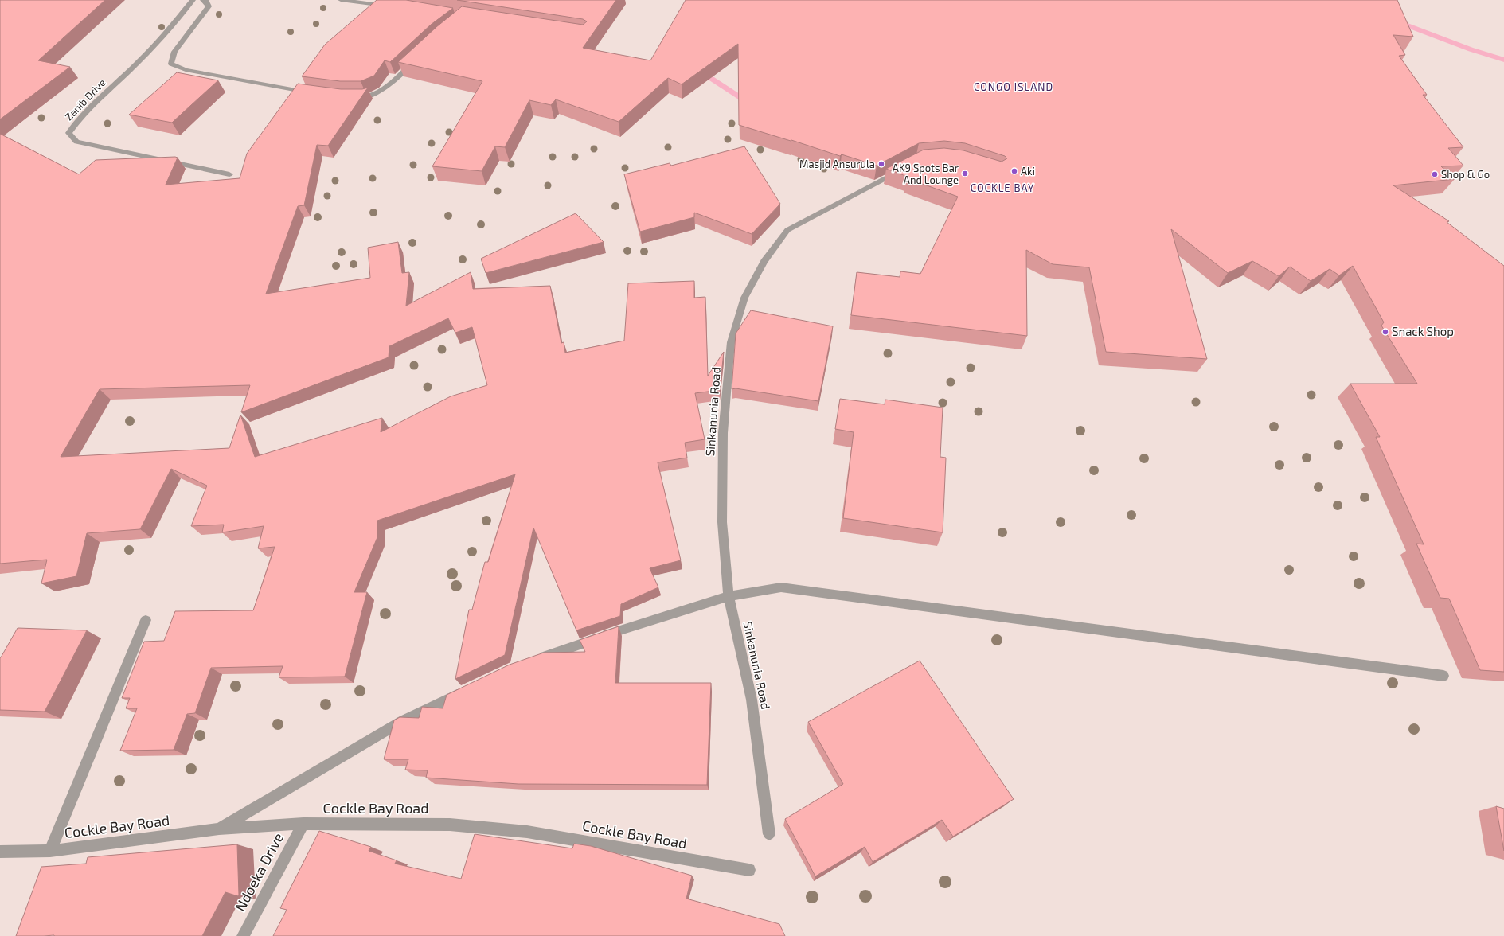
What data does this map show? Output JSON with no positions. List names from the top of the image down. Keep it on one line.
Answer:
{"streets":{"street":["Zanib Drive","Sinkanunia Road","Cockle Bay Road","Ndoeka Drive"]},"crossings":[["Cockle Bay Road","Ndoeka Drive"]],"districts":["CONGO ISLAND","COCKLE BAY"],"places":["Masjid Ansurula","Aki","AK9 Spots Bar And Lounge","Shop & Go","Snack Shop"]}
